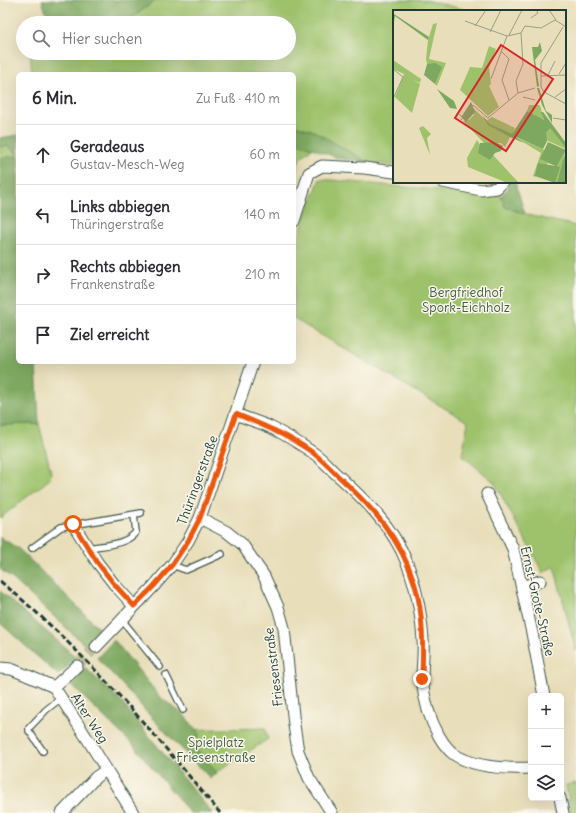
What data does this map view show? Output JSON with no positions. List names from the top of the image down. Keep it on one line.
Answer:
{"streets":{"street":["Thüringerstraße","Ernst-Grote-Straße","Friesenstraße","Alter Weg"]},"crossings":[["Thüringerstraße","Friesenstraße"]],"parks":["Bergfriedhof Spork-Eichholz","Spielplatz Friesenstraße"],"page":{"search":"Hier suchen","heading":["6 Min.","Zu Fuß · 410 m"],"list":[["Geradeaus","Gustav-Mesch-Weg","60 m"],["Links abbiegen","Thüringerstraße","140 m"],["Rechts abbiegen","Frankenstraße","210 m"],"Ziel erreicht"],"map_buttons":["+","−"]}}
